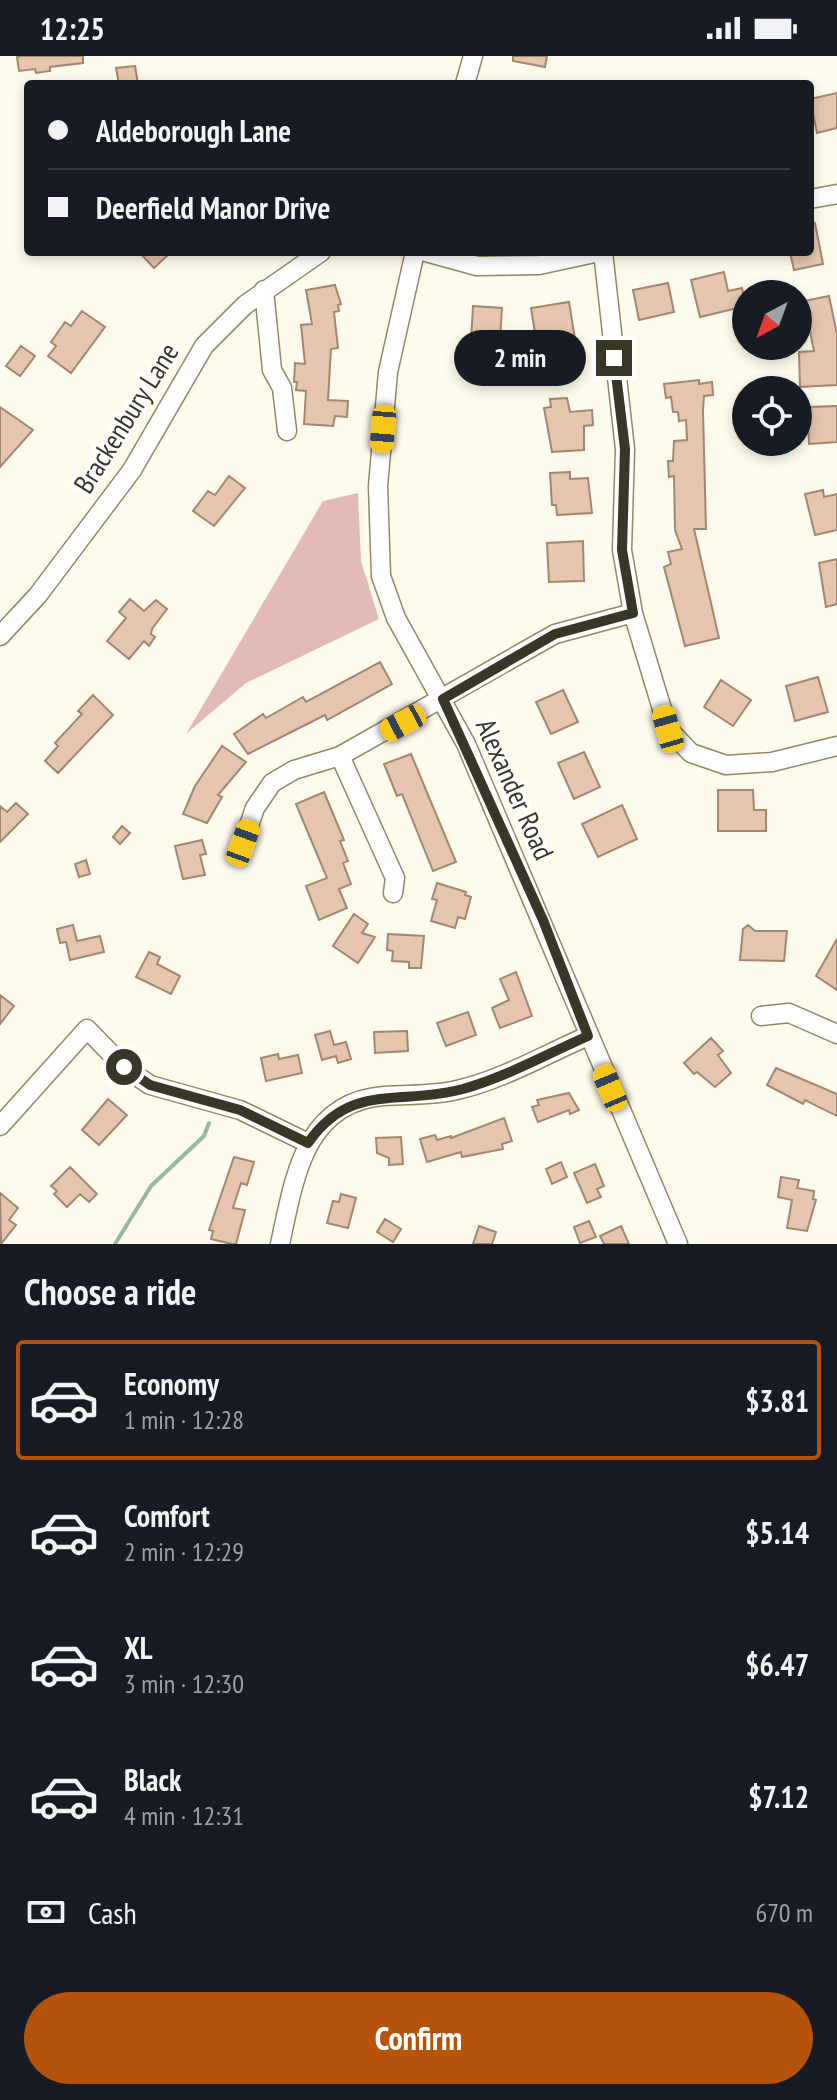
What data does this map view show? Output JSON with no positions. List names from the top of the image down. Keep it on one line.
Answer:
{"streets":{"street":["Brackenbury Lane","Alexander Road"]},"north":"bottom left","page":{"status":"12:25","banner":["Aldeborough Lane","Deerfield Manor Drive"],"bubble":"2 min","heading":"Choose a ride","list":[{"name":"Economy","note":"1 min · 12:28","value":"$3.81"},{"name":"Comfort","note":"2 min · 12:29","value":"$5.14"},{"name":"XL","note":"3 min · 12:30","value":"$6.47"},{"name":"Black","note":"4 min · 12:31","value":"$7.12"}],"pay":["Cash","670 m"],"buttons":"Confirm"}}
